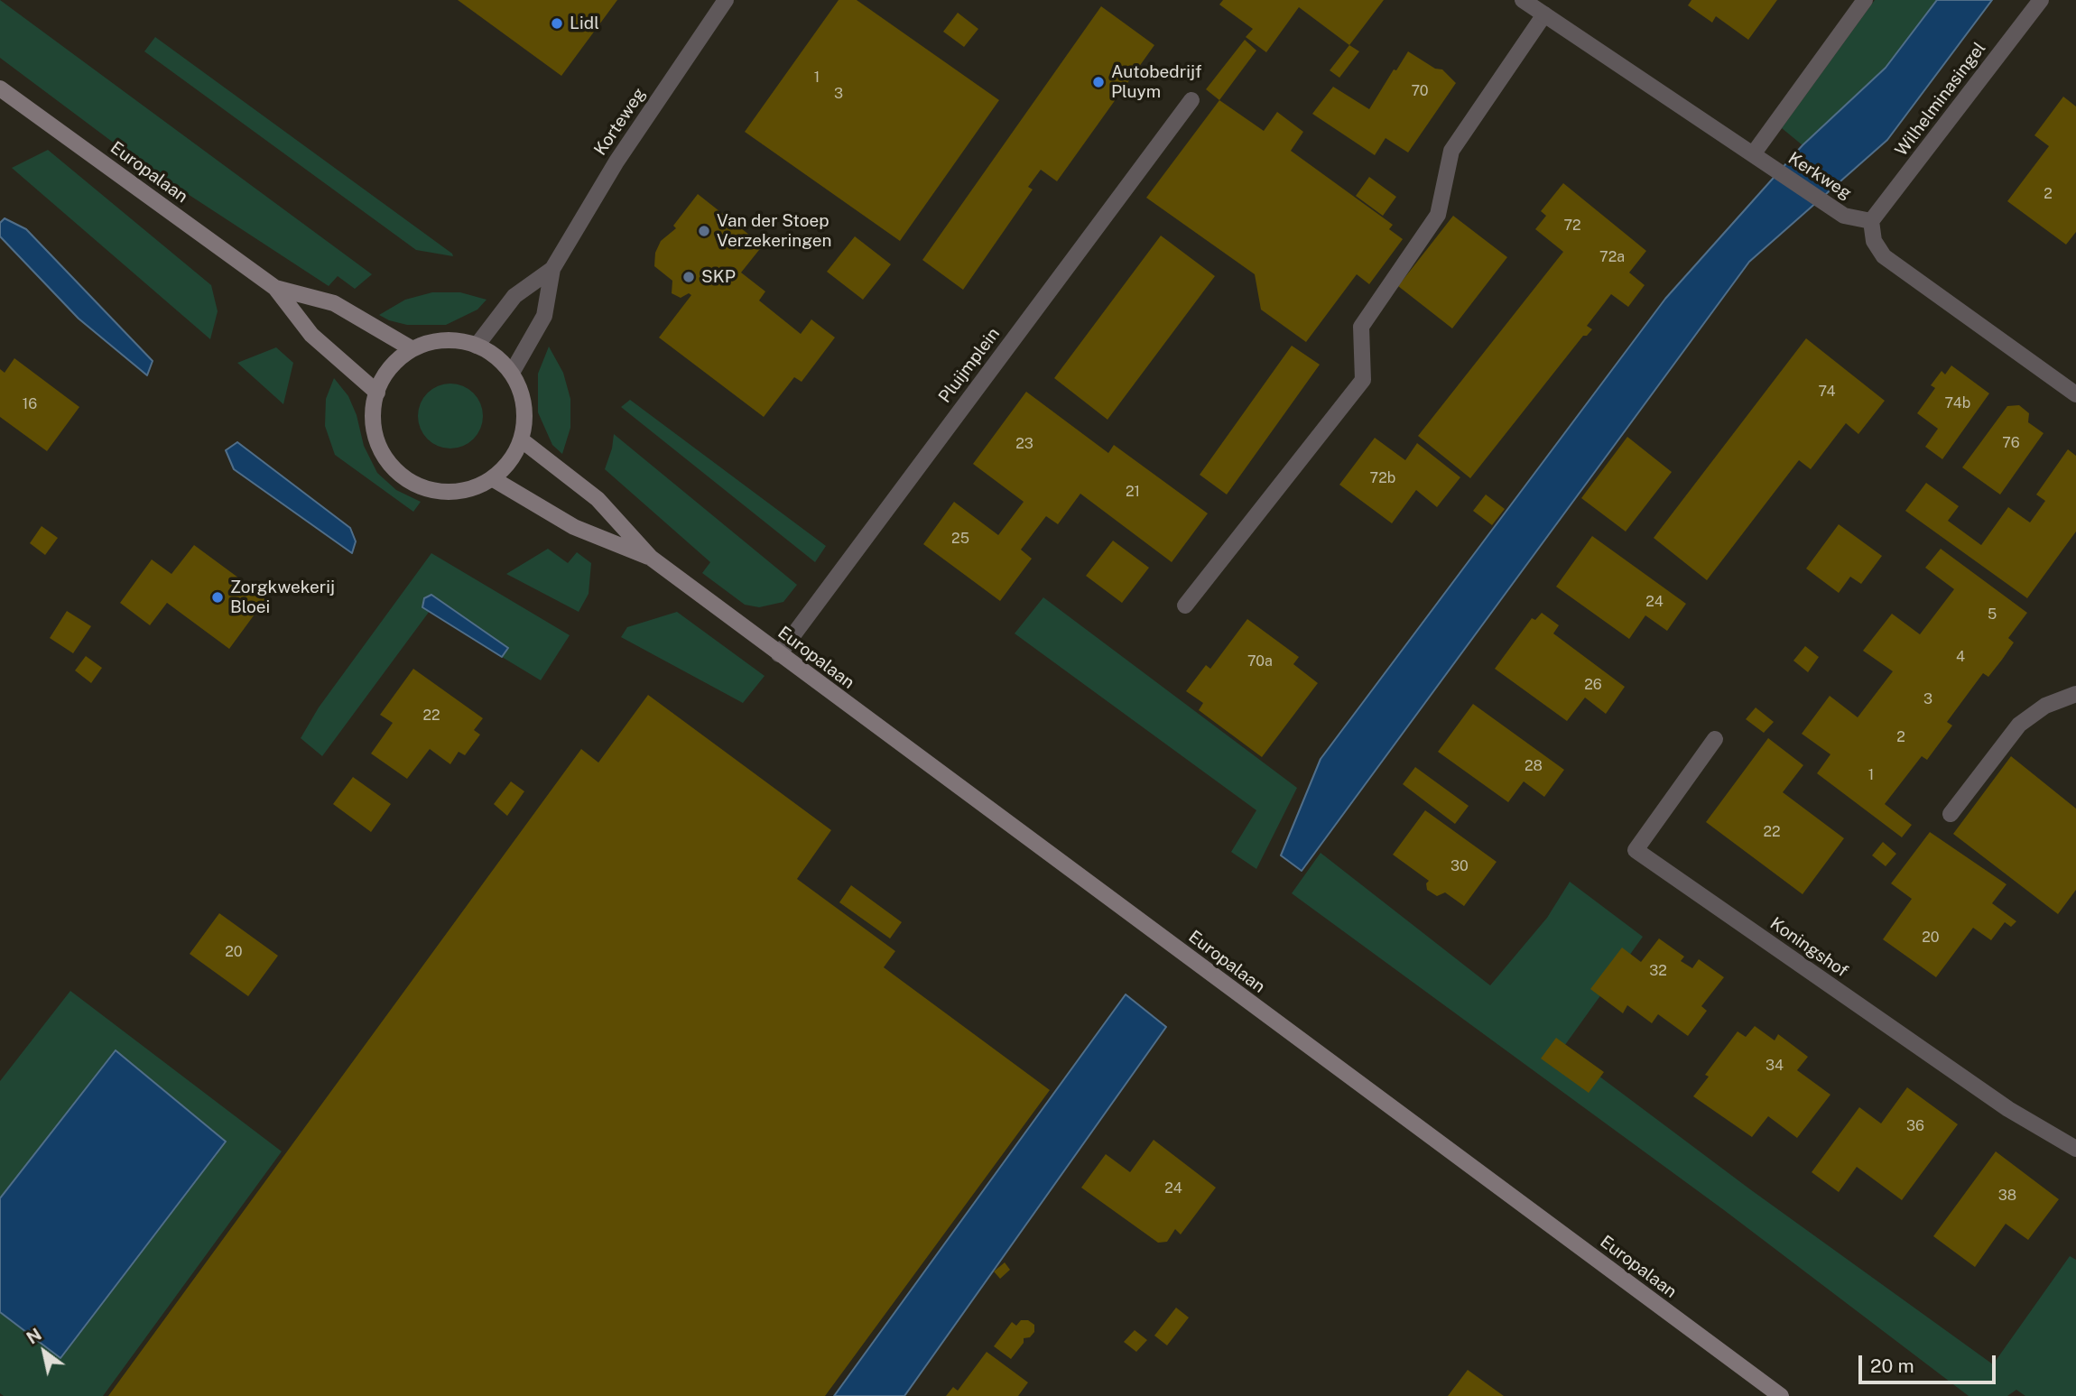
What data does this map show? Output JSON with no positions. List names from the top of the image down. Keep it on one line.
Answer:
{"streets":{"main road":["Europalaan"],"street":["Wilhelminasingel","Korteweg","Kerkweg","Pluijmplein","Koningshof"]},"crossings":[["Wilhelminasingel","Kerkweg"],["Korteweg","Europalaan"],["Europalaan","Pluijmplein"]],"places":["Lidl","Autobedrijf Pluym","Van der Stoep Verzekeringen","SKP","Zorgkwekerij Bloei"],"house_numbers":["1","70","3","2","72","72a","74","74b","16","76","23","72b","21","25","24","5","4","70a","26","3","22","2","28","1","22","30","20","20","32","34","36","24","38"],"scale_bar":"20 m","north":"top left"}
